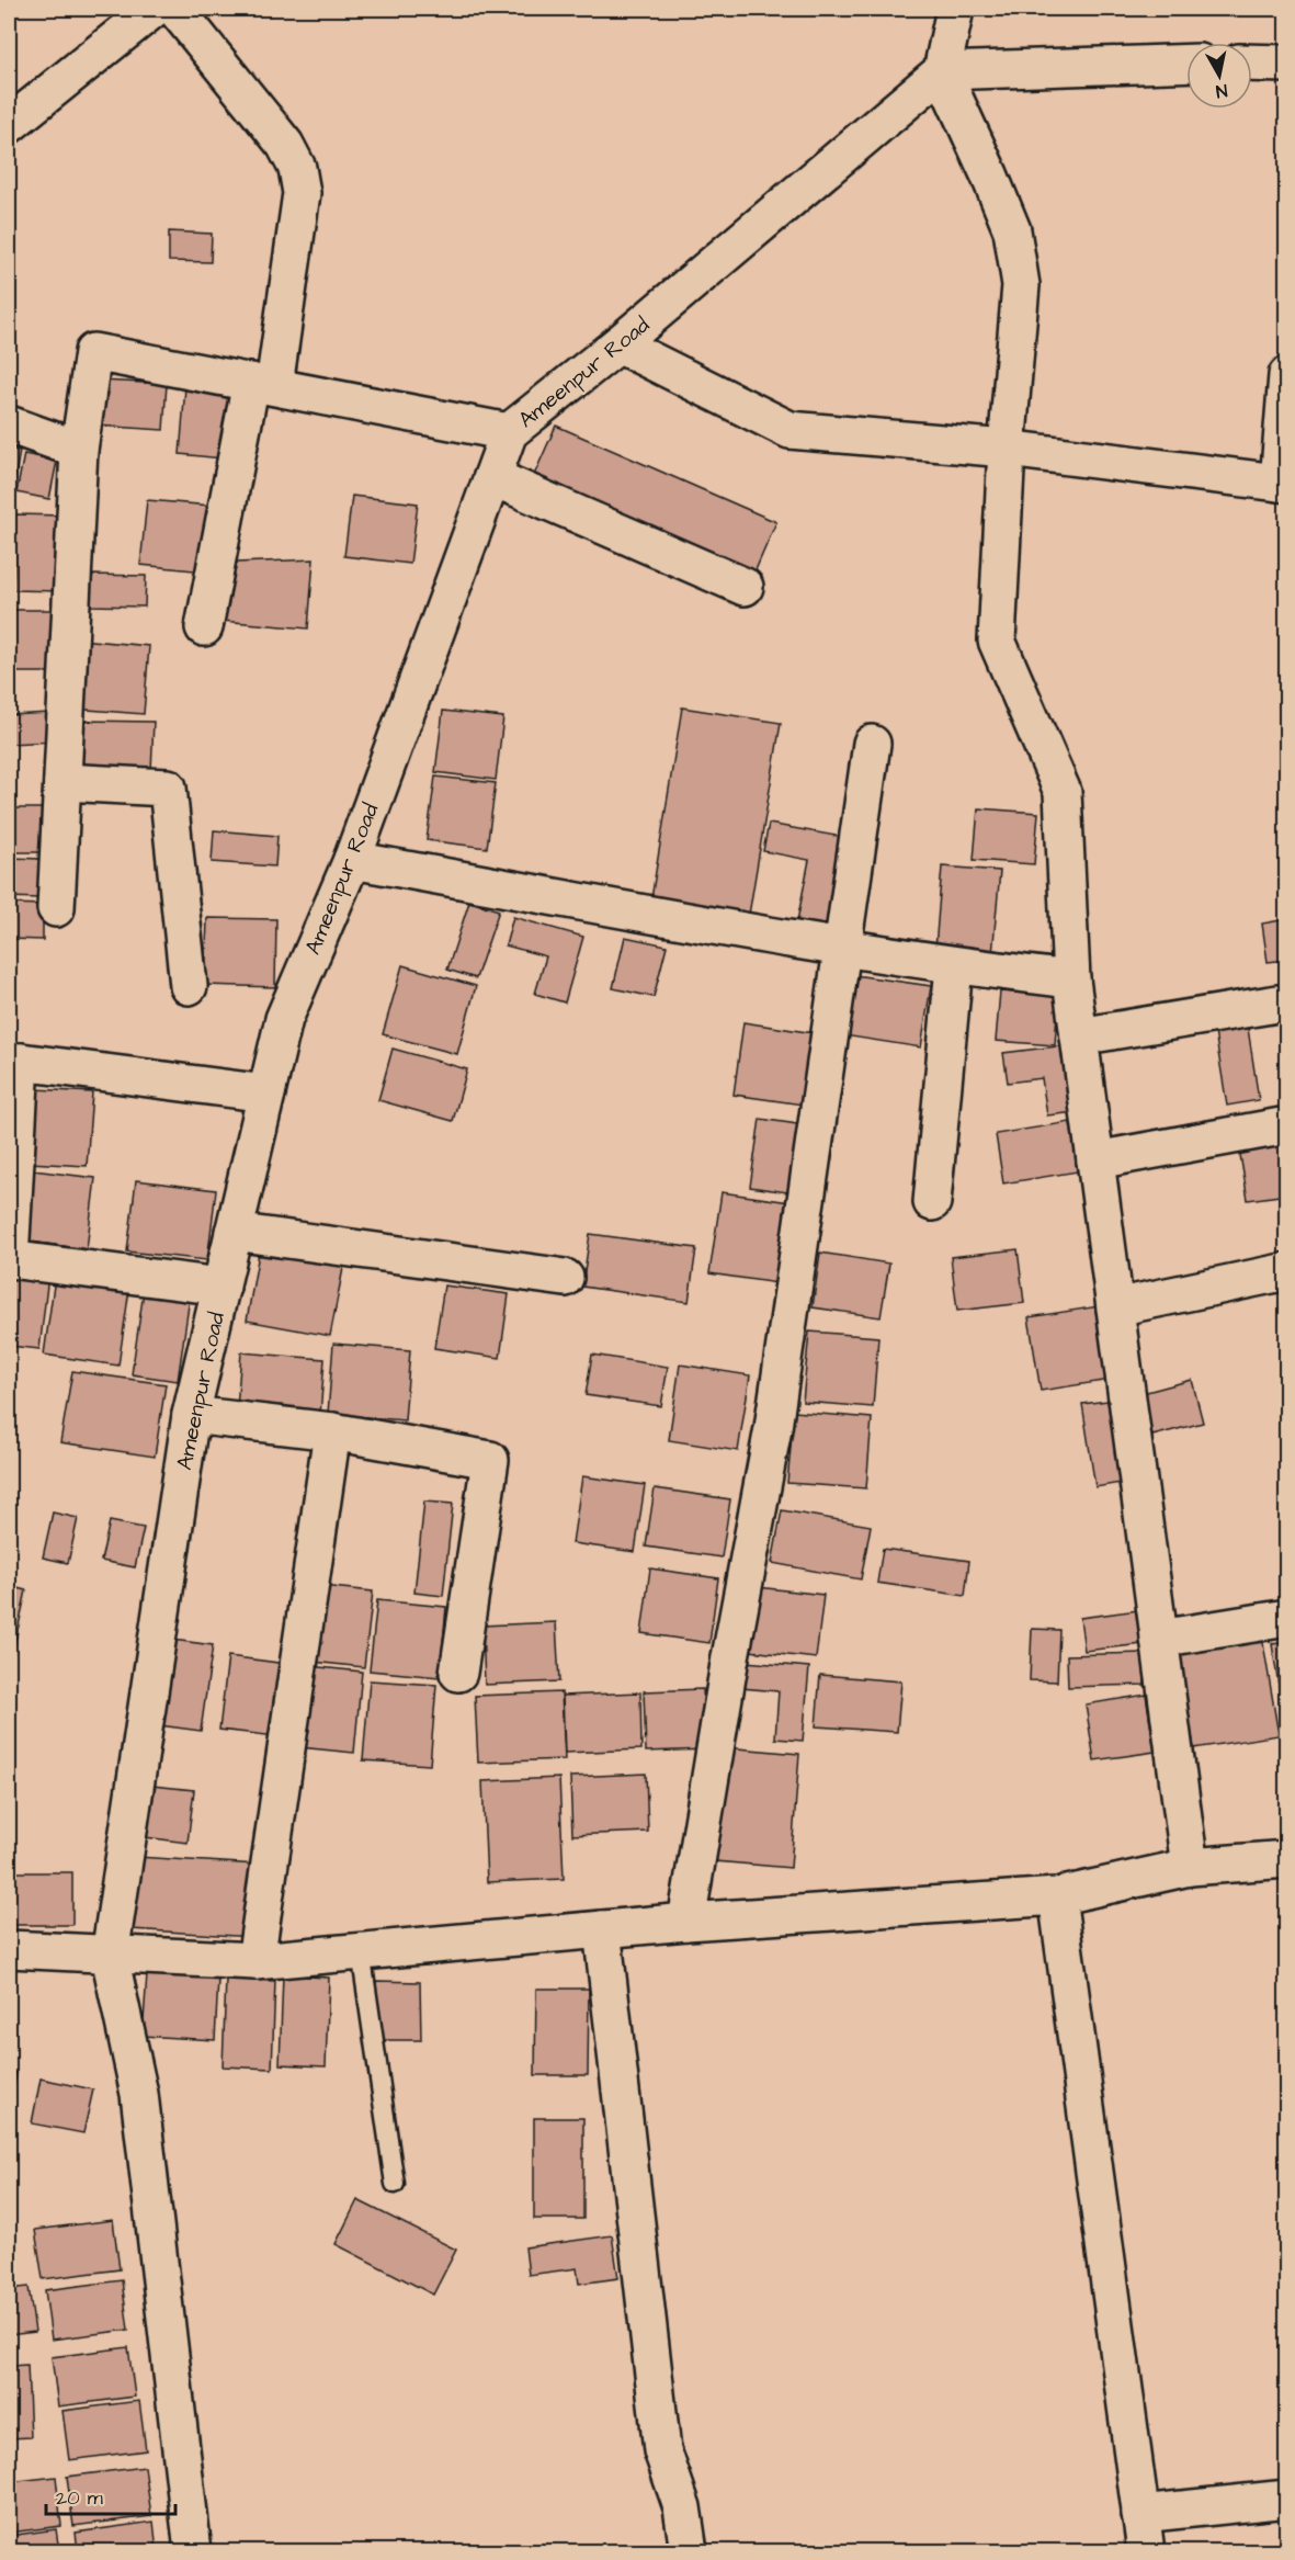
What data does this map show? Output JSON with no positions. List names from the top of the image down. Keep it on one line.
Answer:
{"streets":{"street":["Ameenpur Road"]},"scale_bar":"20 m","north":"bottom"}
